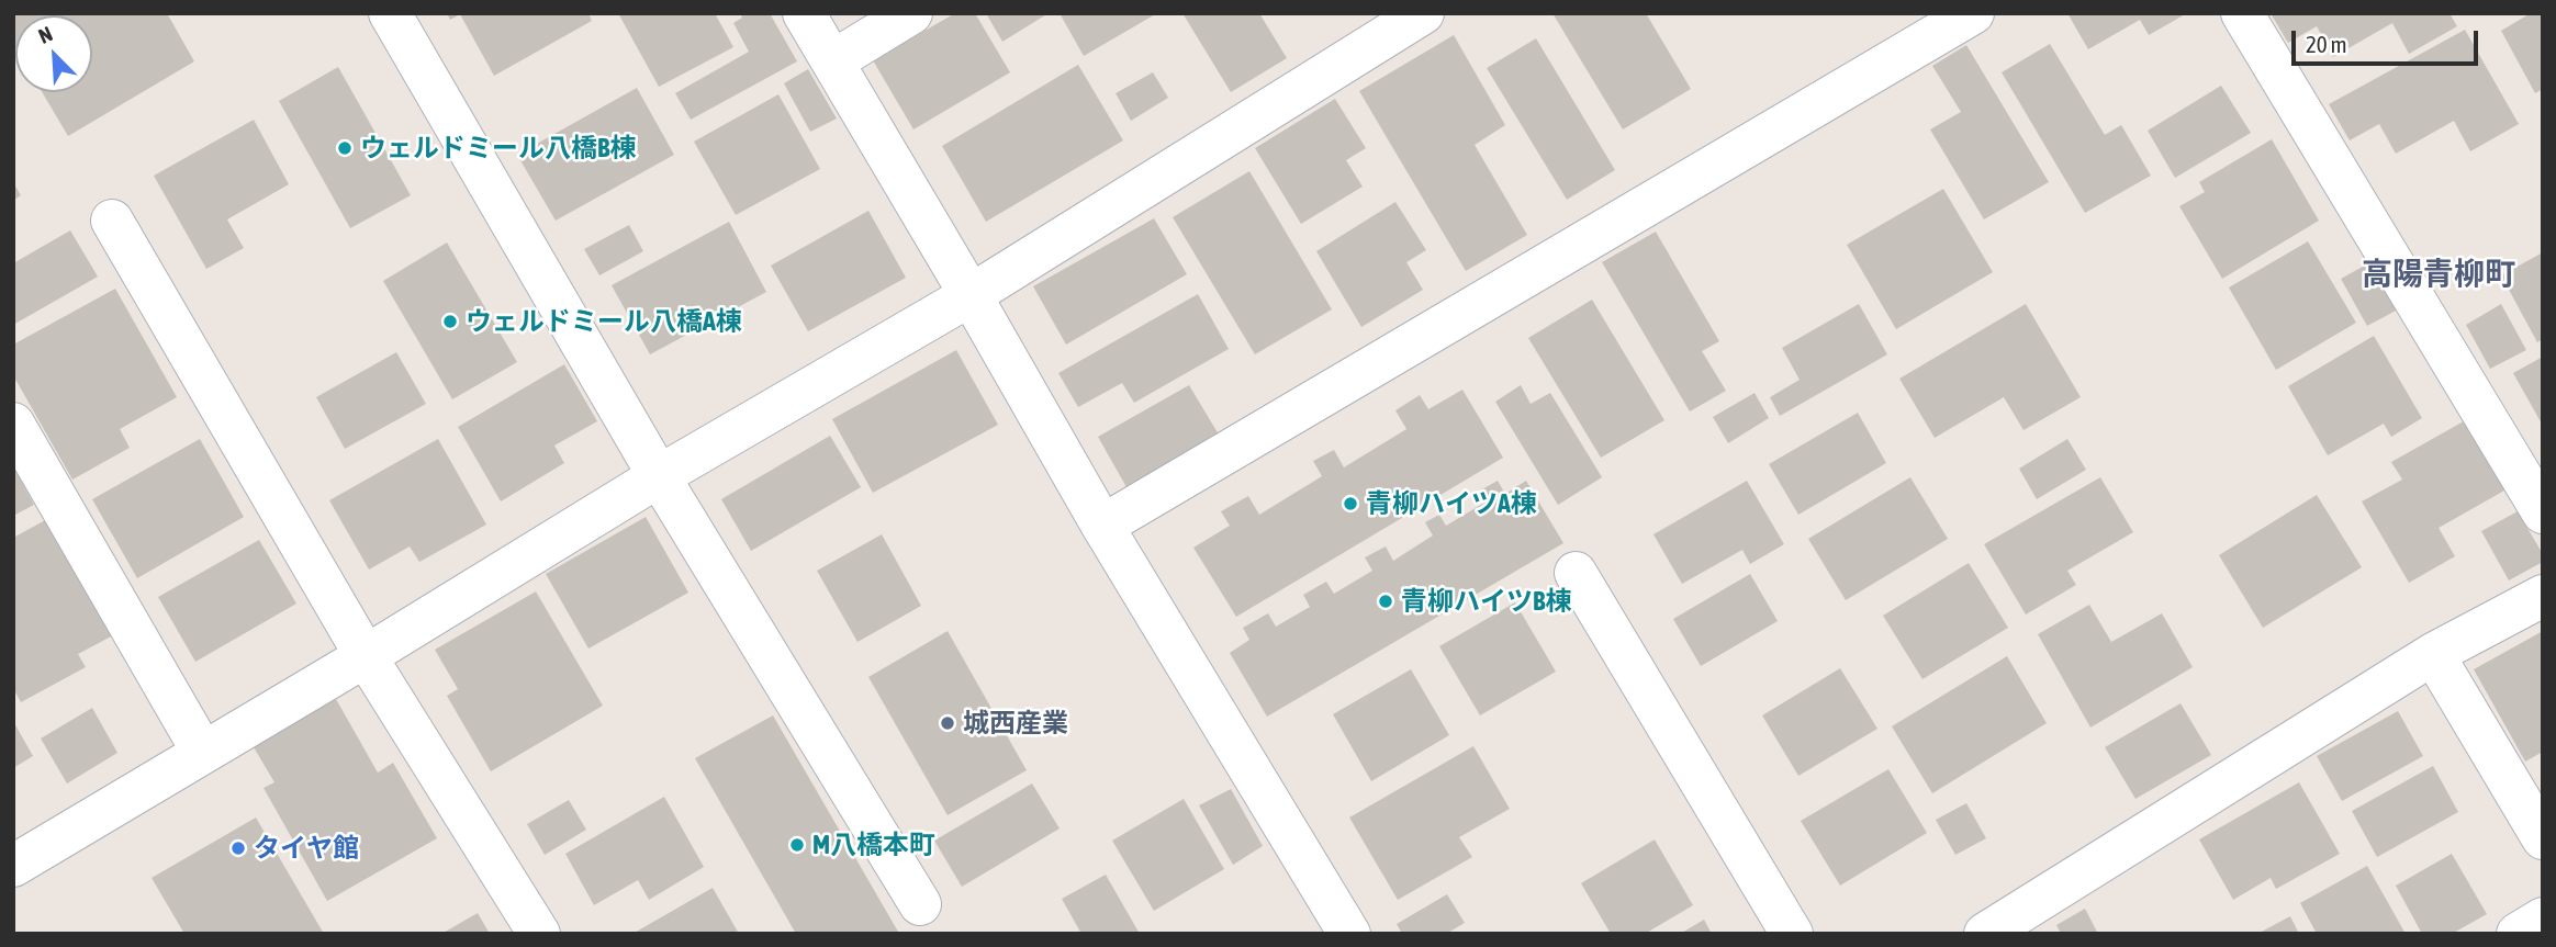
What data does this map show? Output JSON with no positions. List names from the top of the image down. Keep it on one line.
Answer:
{"districts":["高陽青柳町"],"places":["ウェルドミール八橋B棟","ウェルドミール八橋A棟","青柳ハイツA棟","青柳ハイツB棟","城西産業","M八橋本町","タイヤ館"],"scale_bar":"20 m","north":"top left"}
